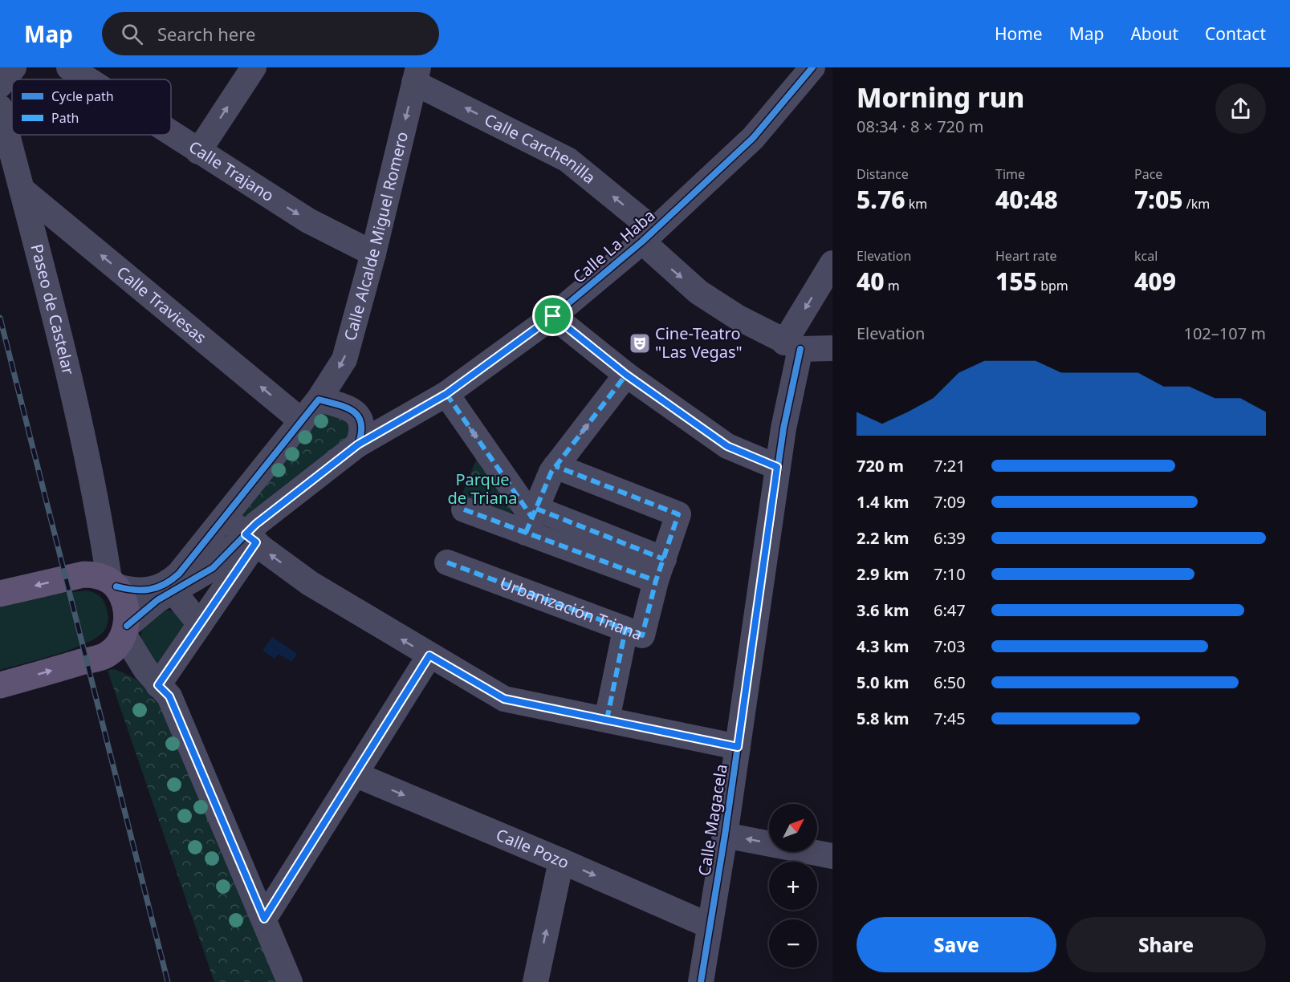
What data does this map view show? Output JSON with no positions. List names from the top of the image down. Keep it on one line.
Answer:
{"streets":{"street":["Calle Carchenilla","Calle Trajano","Calle Alcalde Miguel Romero","Calle La Haba","Calle Traviesas","Paseo de Castelar","Urbanización Triana","Calle Magacela","Calle Pozo"]},"crossings":[["Calle Carchenilla","Calle Alcalde Miguel Romero"],["Calle Carchenilla","Calle La Haba"],["Calle Carchenilla","Calle Magacela"],["Calle Trajano","Calle Alcalde Miguel Romero"],["Calle Alcalde Miguel Romero","Calle Traviesas"],["Calle Alcalde Miguel Romero","Paseo de Castelar"],["Calle Traviesas","Paseo de Castelar"],["Calle Magacela","Calle Pozo"]],"one_way":["Calle Trajano","Calle Alcalde Miguel Romero","Calle Traviesas"],"parks":["Parque de Triana"],"places":{"theatre":["Cine-Teatro \"Las Vegas\""]},"legend":["Cycle path","Path"],"north":"top right","page":{"header":"Map","search":"Search here","nav":["Home","Map","About","Contact"],"heading":["Morning run","08:34 · 8 × 720 m"],"stats":[["Distance","5.76 km"],["Time","40:48"],["Pace","7:05 /km"],["Elevation","40 m"],["Heart rate","155 bpm"],["kcal","409"]],"chart":["Elevation","102–107 m"],"list":[{"name":"720 m","note":"7:21"},{"name":"1.4 km","note":"7:09"},{"name":"2.2 km","note":"6:39"},{"name":"2.9 km","note":"7:10"},{"name":"3.6 km","note":"6:47"},{"name":"4.3 km","note":"7:03"},{"name":"5.0 km","note":"6:50"},{"name":"5.8 km","note":"7:45"}],"map_buttons":["+","−"],"buttons":["Save","Share"]}}
